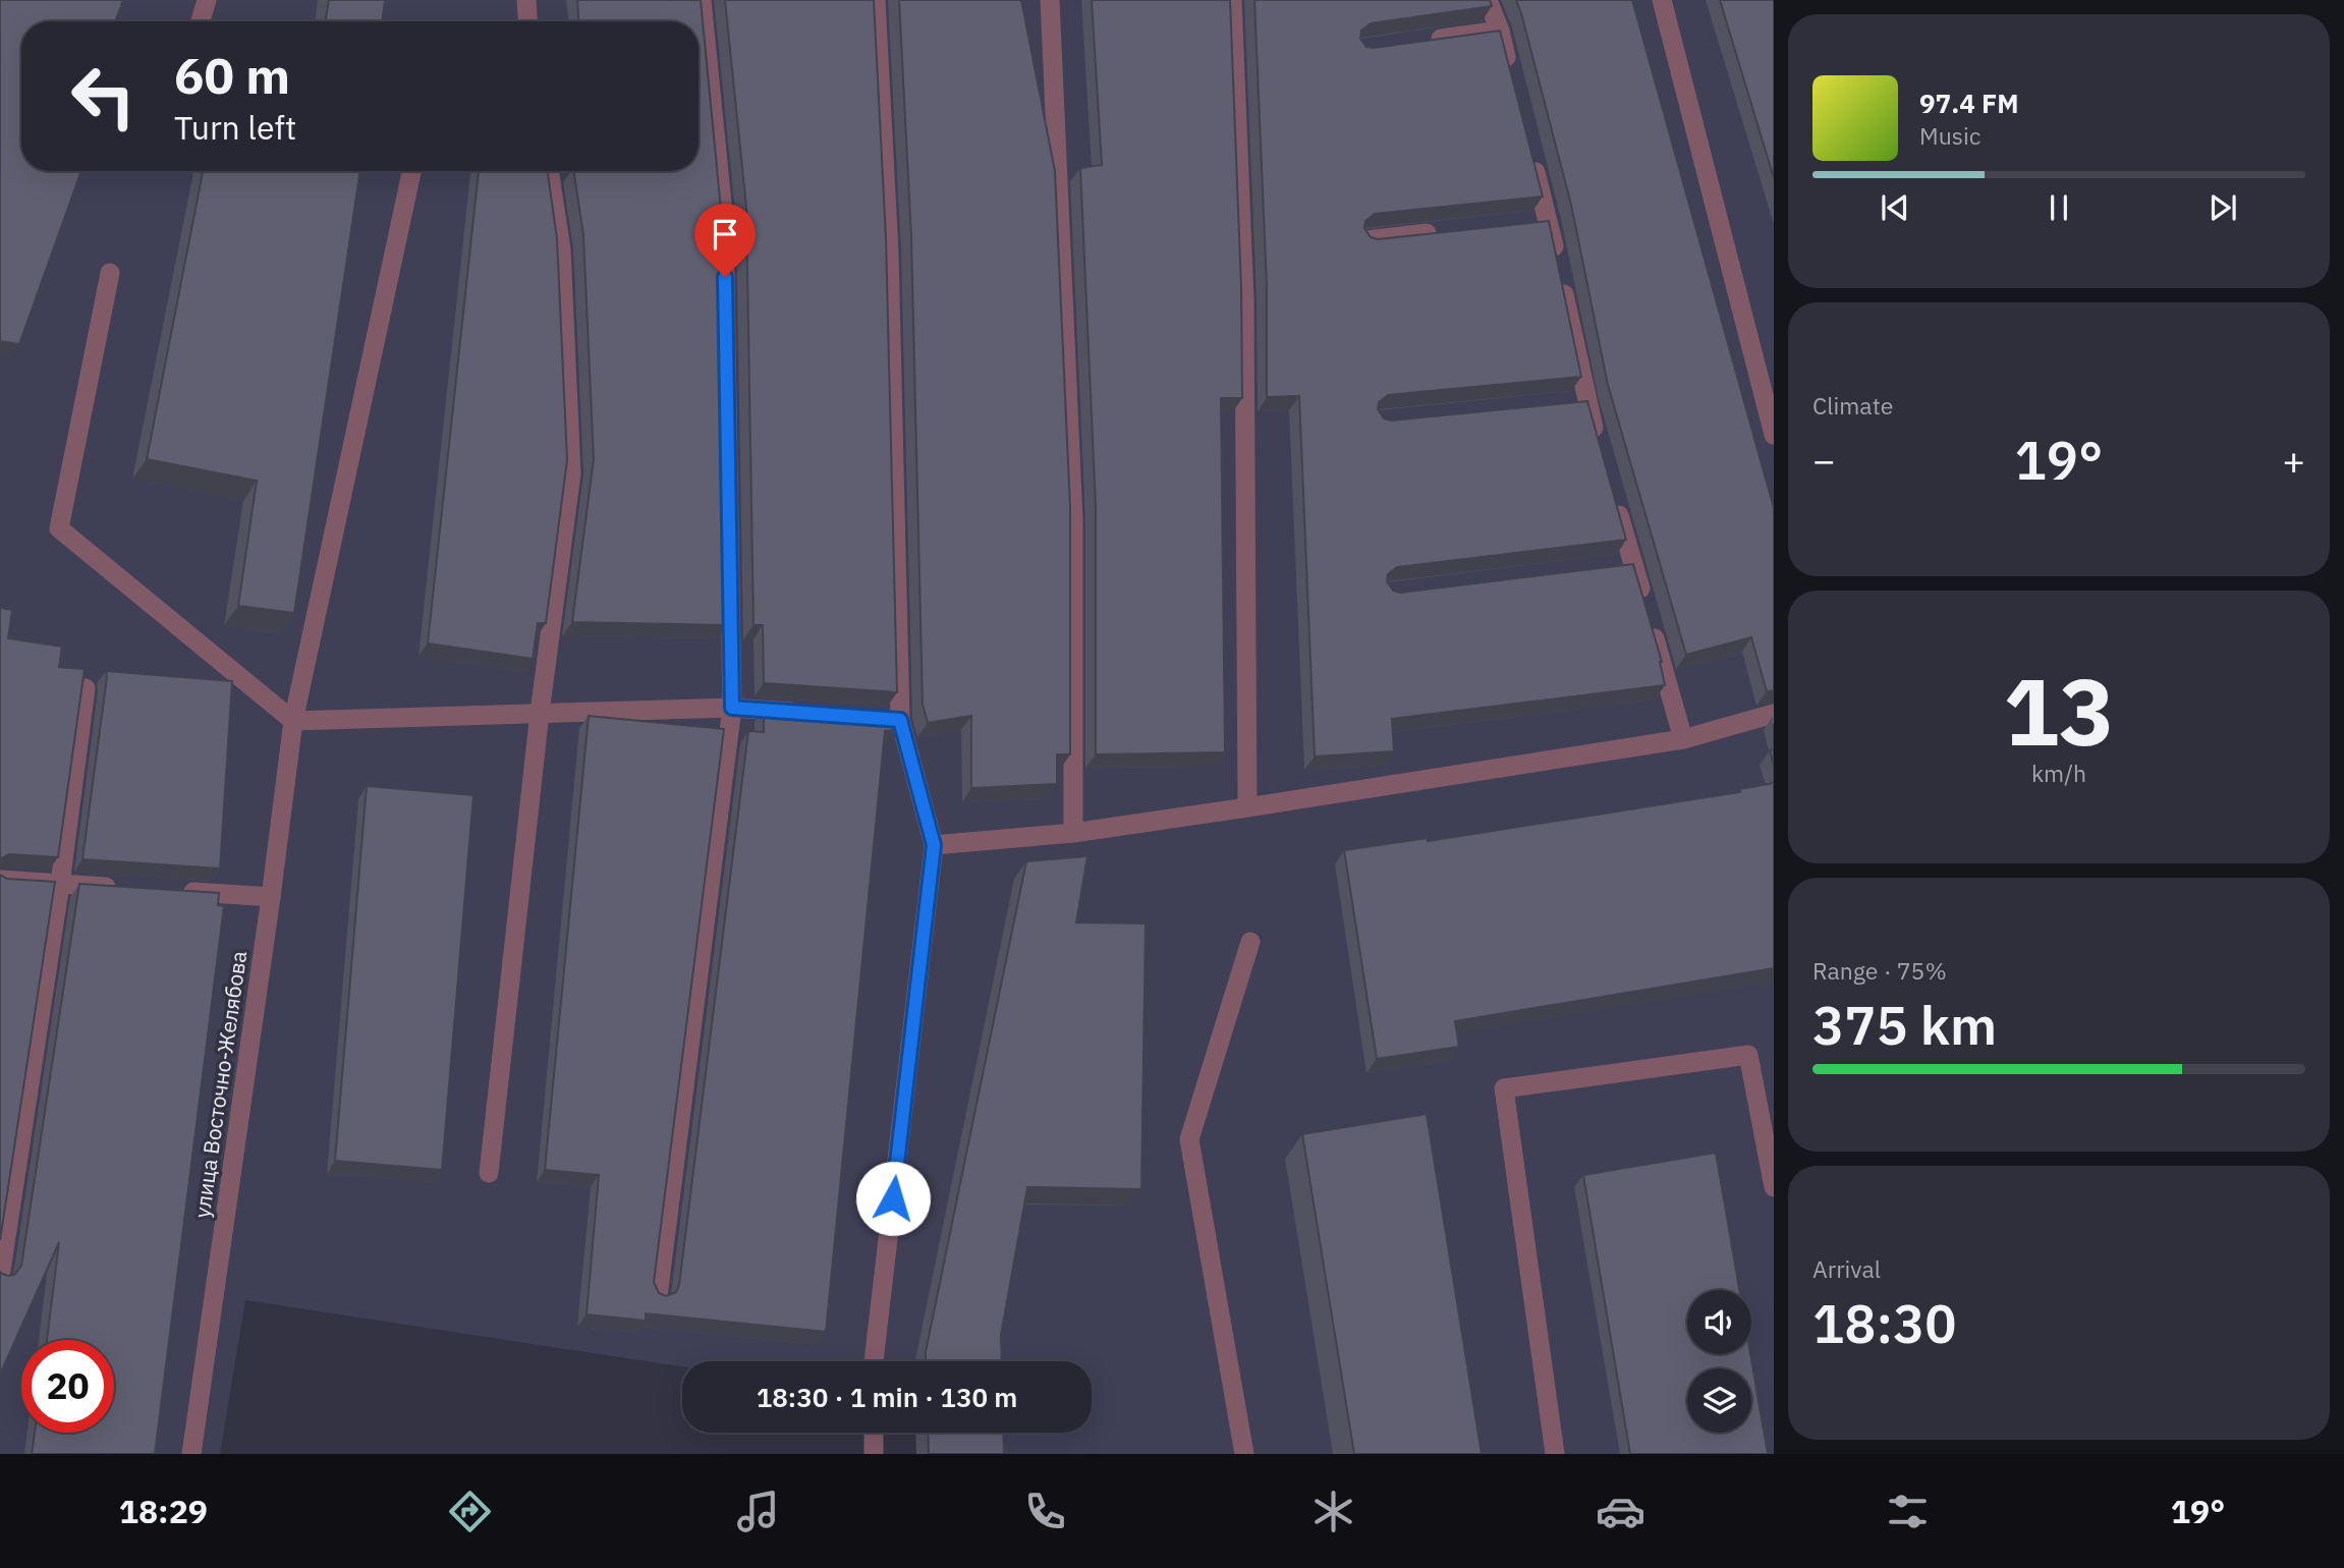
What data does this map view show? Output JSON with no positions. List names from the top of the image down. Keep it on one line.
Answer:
{"streets":{"street":["улица Восточно-Желябова"]},"page":{"turn":["60 m","Turn left"],"song":["97.4 FM","Music"],"tile":["Climate",["13","km/h"],["Range · 75%","375 km"],["Arrival","18:30"]],"heat":["−","19°","+"],"limit":"20","trip":"18:30 · 1 min · 130 m","tabs":["18:29","19°"]}}
